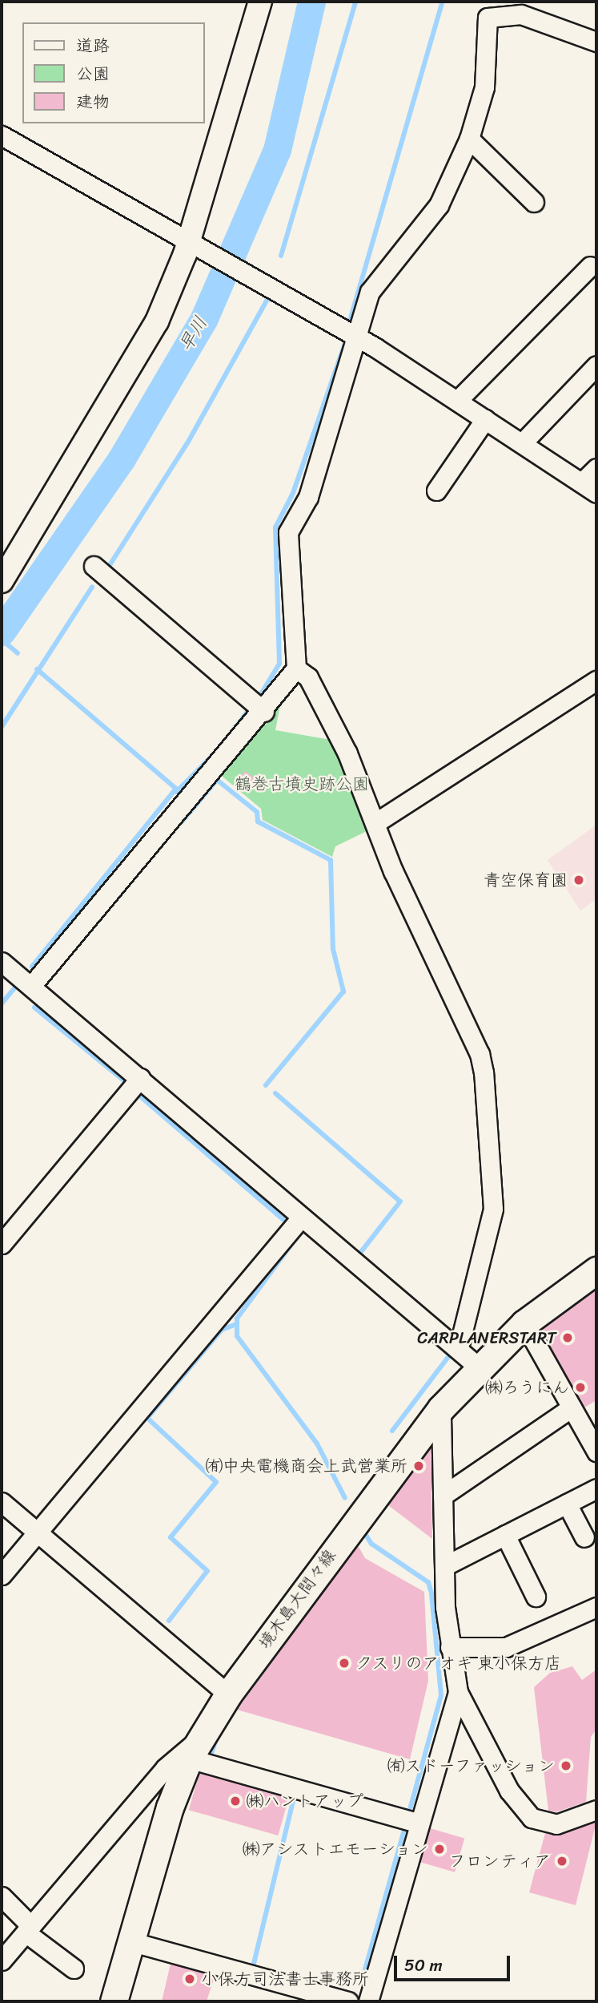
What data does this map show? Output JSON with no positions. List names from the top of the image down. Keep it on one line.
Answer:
{"streets":{"main road":["境木島大間々線"]},"water":["早川"],"parks":["鶴巻古墳史跡公園"],"places":["青空保育園","CARPLANERSTART","㈱ろうにん","㈲中央電機商会上武営業所","クスリのアオキ 東小保方店","㈲スドーファッション","㈱ハントアップ","㈱アシストエモーション","フロンティア","小保方司法書士事務所"],"legend":["道路","公園","建物"],"scale_bar":"50 m"}
